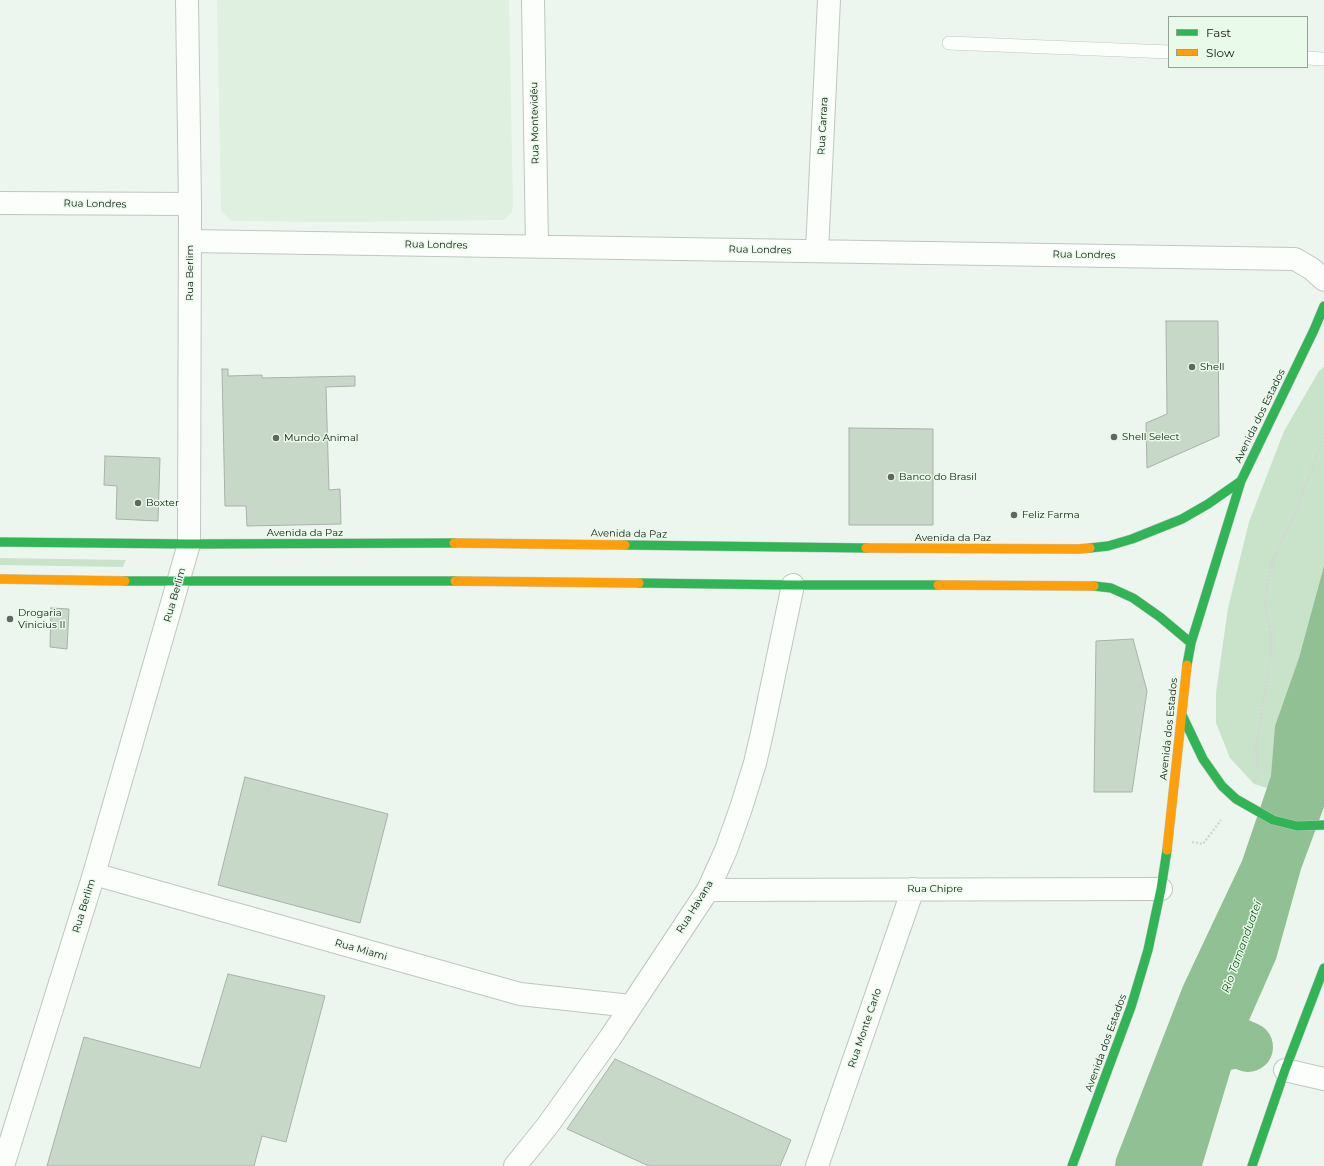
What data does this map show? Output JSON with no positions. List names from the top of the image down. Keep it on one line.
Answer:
{"streets":{"main road":["Avenida dos Estados","Avenida da Paz"],"street":["Rua Montevidéu","Rua Carrara","Rua Londres","Rua Berlim","Rua Chipre","Rua Havana","Rua Miami","Rua Monte Carlo"]},"crossings":[["Rua Montevidéu","Rua Londres"],["Rua Carrara","Rua Londres"],["Rua Londres","Rua Berlim"],["Rua Berlim","Avenida da Paz"],["Rua Berlim","Rua Miami"],["Avenida dos Estados","Avenida da Paz"],["Avenida dos Estados","Rua Chipre"],["Rua Chipre","Rua Havana"],["Rua Chipre","Rua Monte Carlo"],["Rua Havana","Rua Miami"]],"water":["Rio Tamanduateí"],"places":["Shell","Shell Select","Mundo Animal","Banco do Brasil","Boxter","Feliz Farma","Drogaria Vinicius II"],"legend":["Fast","Slow"]}
